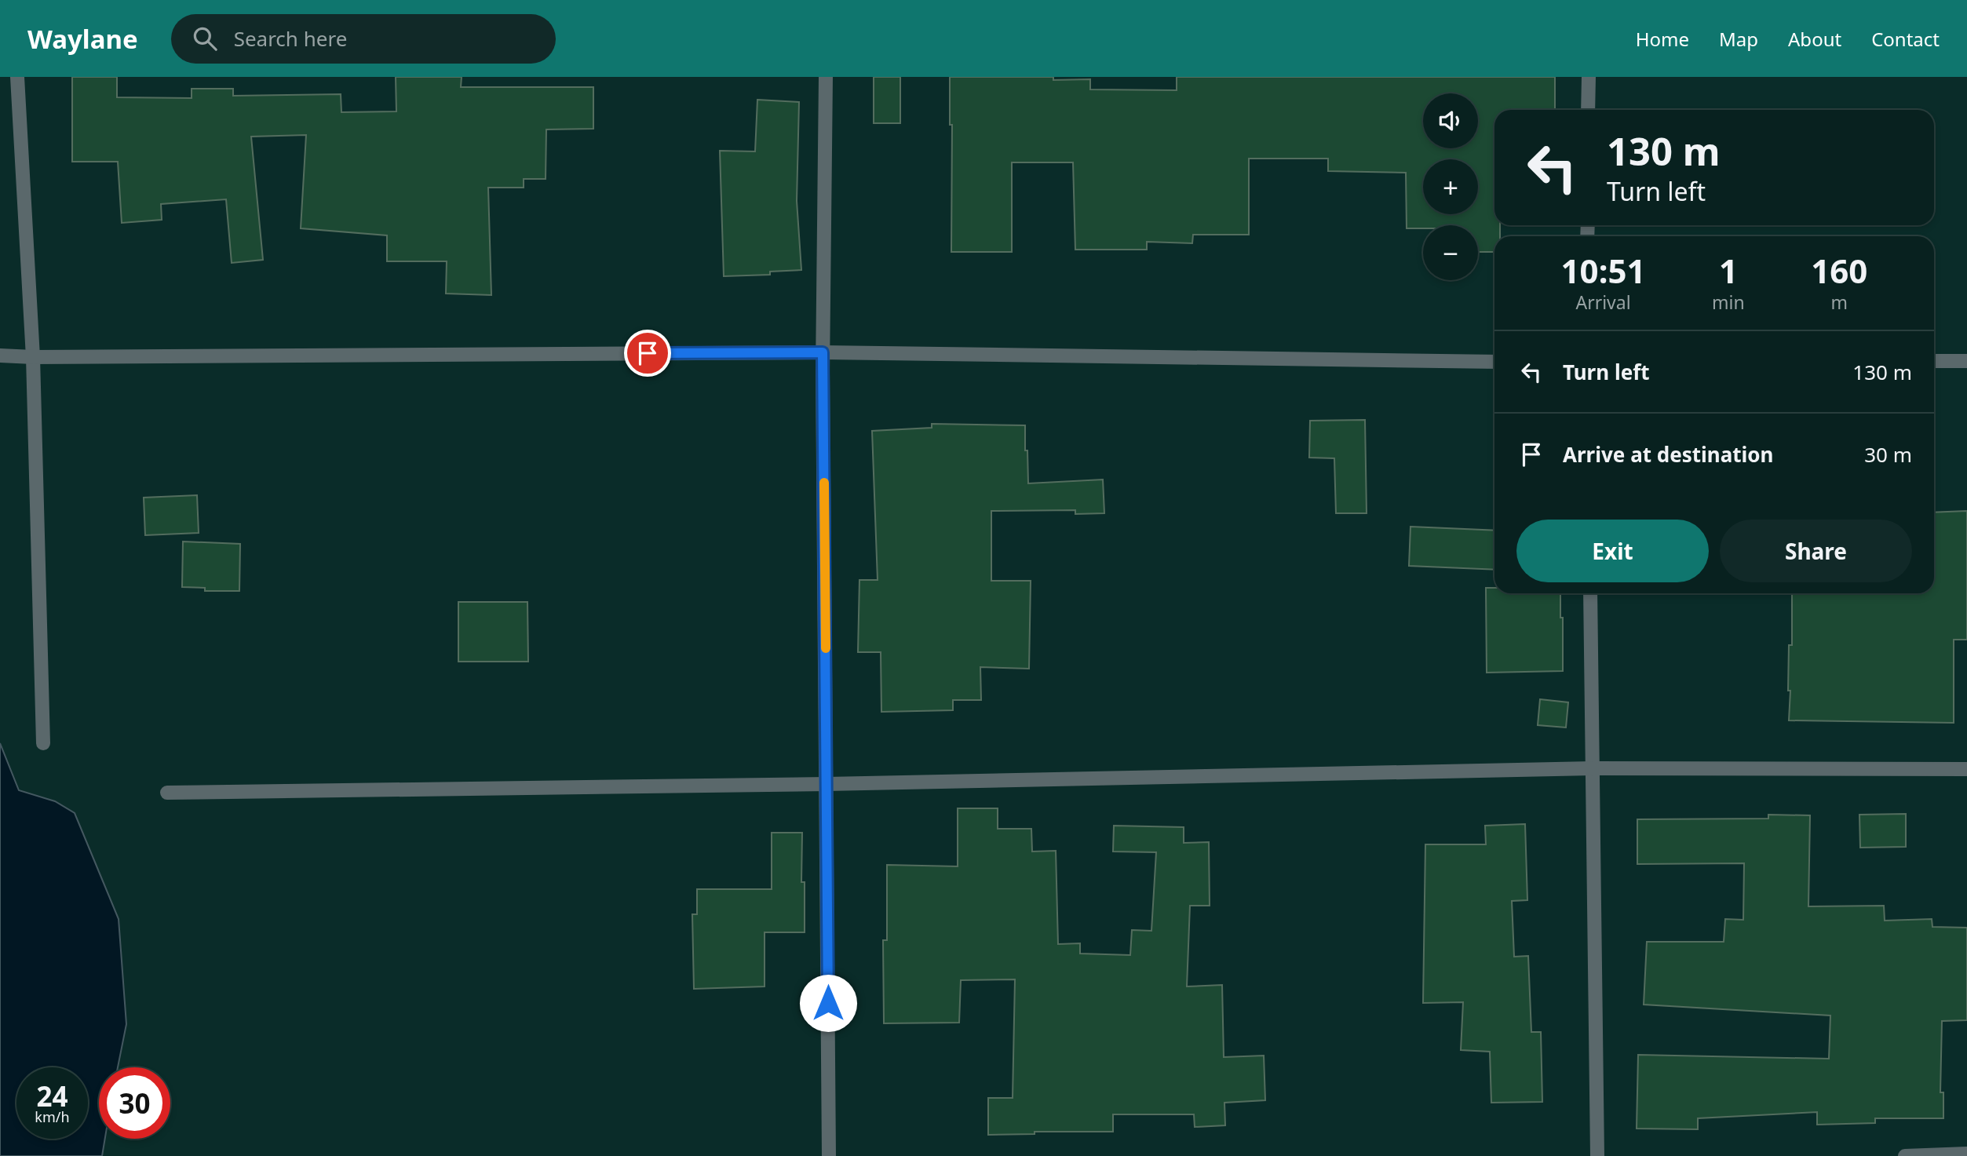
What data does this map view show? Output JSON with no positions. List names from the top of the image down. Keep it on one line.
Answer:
{"page":{"header":"Waylane","search":"Search here","nav":["Home","Map","About","Contact"],"map_buttons":["+","−"],"turn":["130 m","Turn left"],"eta":["10:51","Arrival","1","min","160","m"],"list":[{"name":"Turn left","value":"130 m"},{"name":"Arrive at destination","value":"30 m"}],"buttons":["Exit","Share"],"speed":"24 km/h","limit":"30"}}
